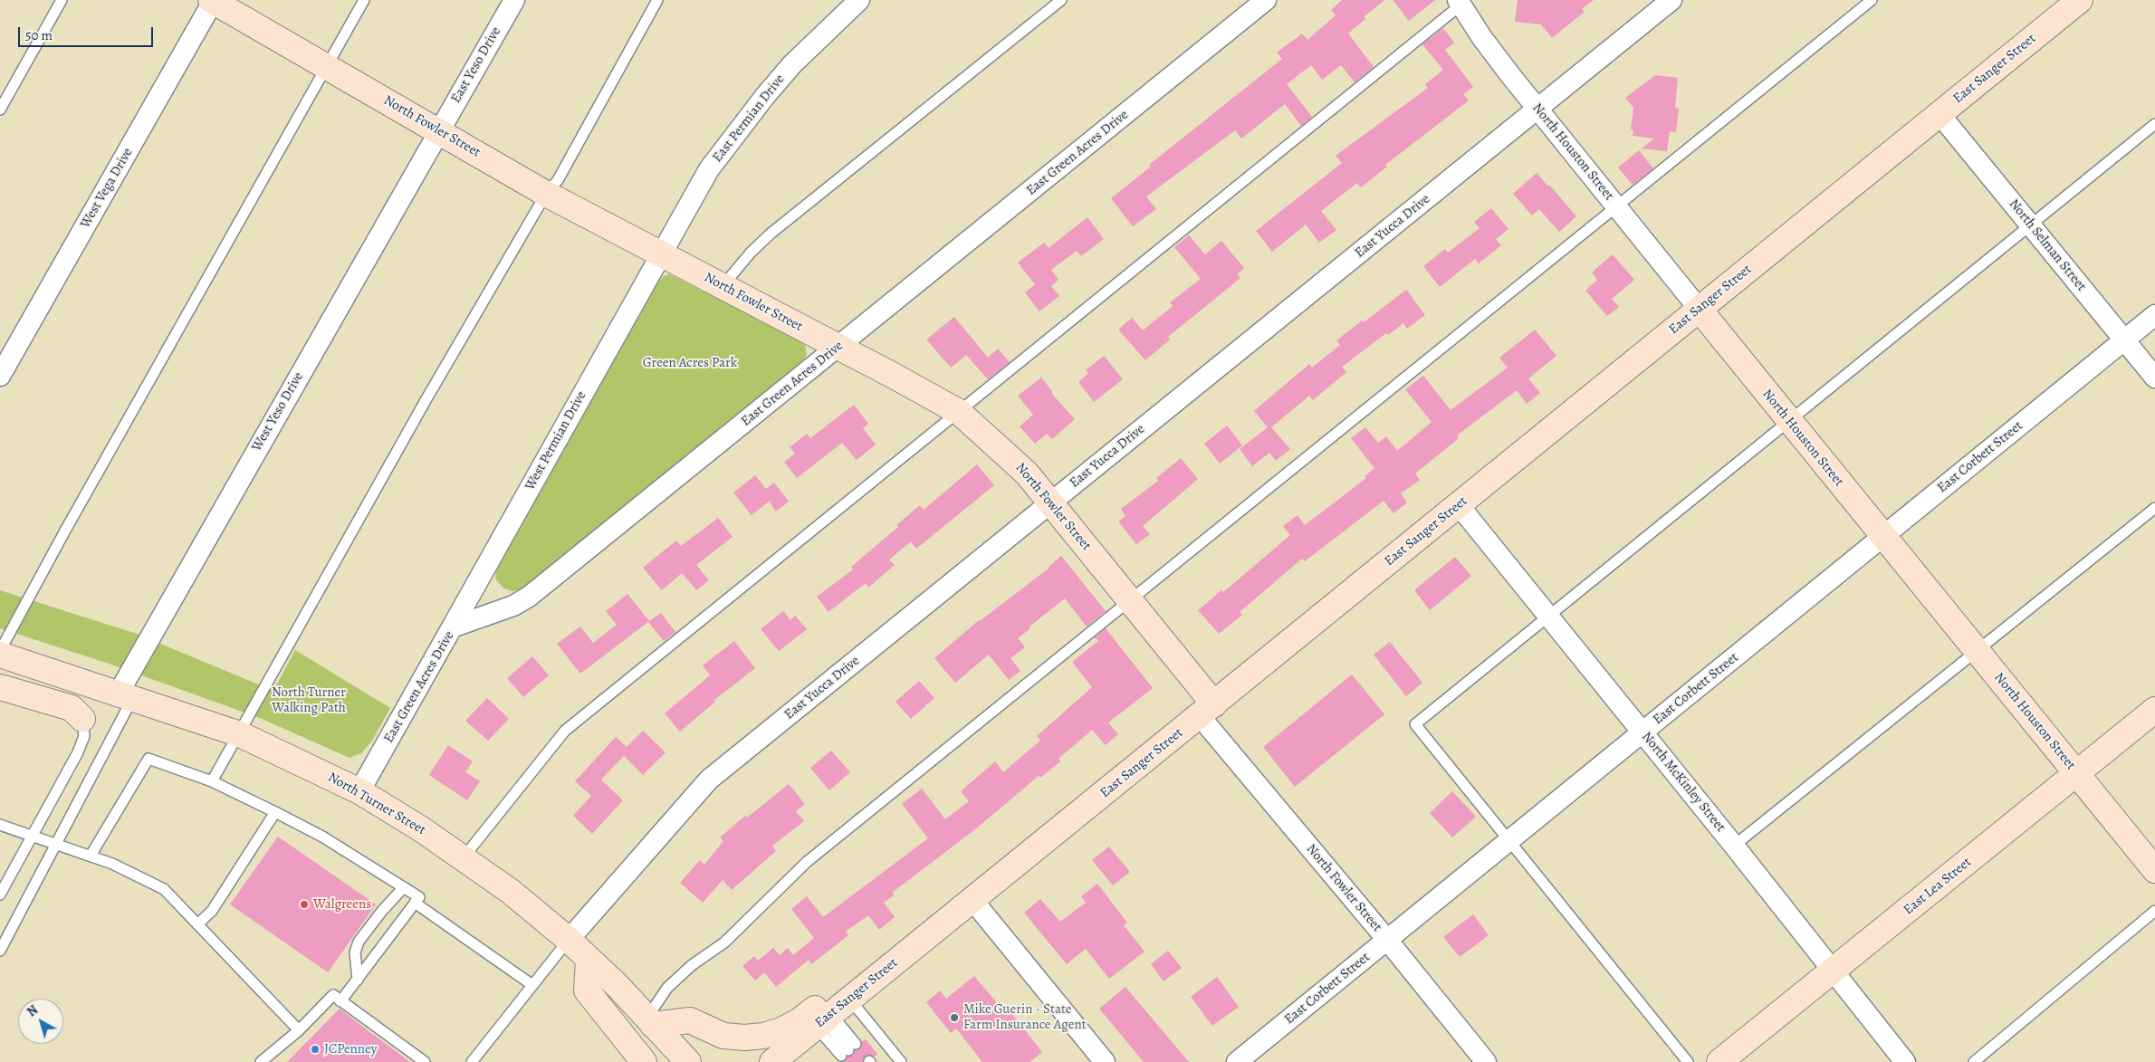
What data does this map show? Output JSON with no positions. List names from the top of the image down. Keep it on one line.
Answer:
{"streets":{"main road":["East Sanger Street","North Fowler Street","North Houston Street","North Turner Street","East Lea Street"],"street":["East Yeso Drive","East Permian Drive","East Green Acres Drive","West Vega Drive","East Yucca Drive","North Selman Street","West Yeso Drive","West Permian Drive","East Corbett Street","North McKinley Street"]},"crossings":[["East Yeso Drive","North Fowler Street"],["East Yeso Drive","West Yeso Drive"],["East Sanger Street","North Fowler Street"],["East Sanger Street","North Houston Street"],["East Sanger Street","North Selman Street"],["East Sanger Street","North McKinley Street"],["East Permian Drive","North Fowler Street"],["East Permian Drive","West Permian Drive"],["North Fowler Street","East Green Acres Drive"],["North Fowler Street","West Vega Drive"],["North Fowler Street","East Yucca Drive"],["North Fowler Street","West Yeso Drive"],["North Fowler Street","West Permian Drive"],["North Fowler Street","East Corbett Street"],["North Houston Street","East Yucca Drive"],["North Houston Street","East Corbett Street"],["North Houston Street","East Lea Street"],["East Green Acres Drive","West Permian Drive"],["East Green Acres Drive","North Turner Street"],["East Yucca Drive","North Turner Street"],["North Selman Street","East Corbett Street"],["West Yeso Drive","North Turner Street"],["East Corbett Street","North McKinley Street"],["North McKinley Street","East Lea Street"]],"parks":["Green Acres Park","North Turner Walking Path"],"places":["Walgreens","Mike Guerin - State Farm Insurance Agent","JCPenney"],"scale_bar":"50 m","north":"top left"}
